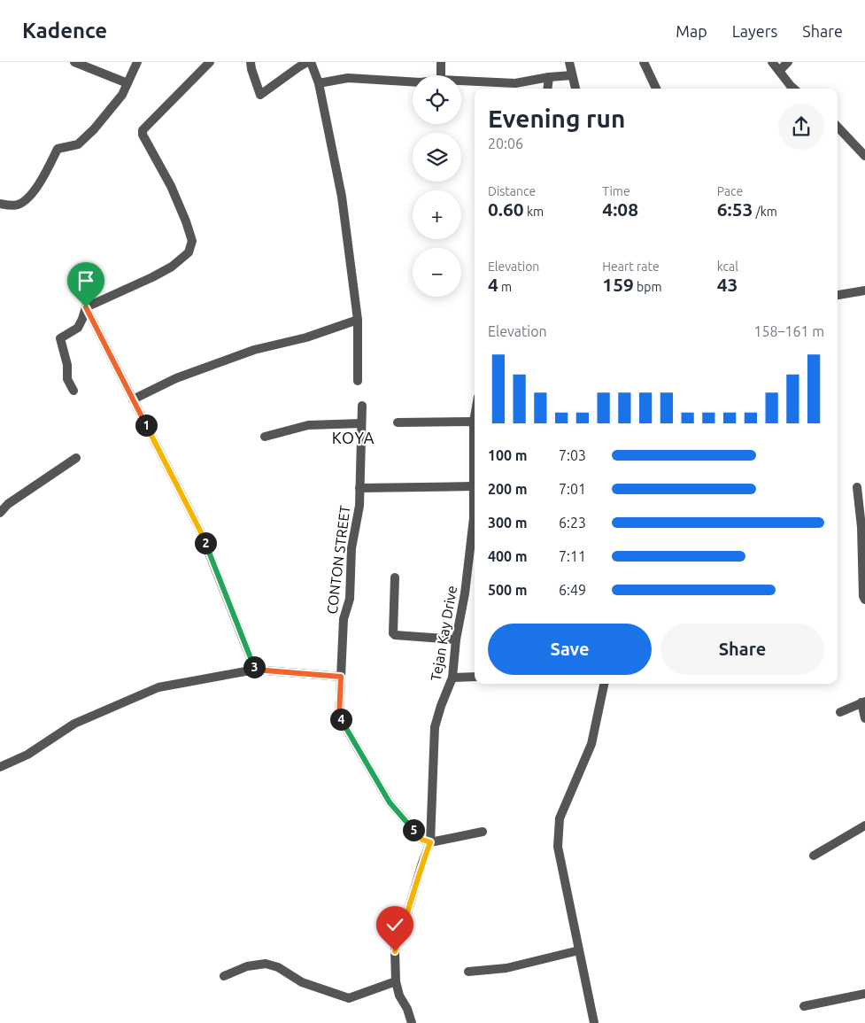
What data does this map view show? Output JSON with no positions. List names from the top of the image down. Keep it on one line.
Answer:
{"streets":{"street":["CONTON STREET","Tejan Kay Drive"]},"crossings":[["CONTON STREET","Tejan Kay Drive"]],"districts":["KOYA"],"page":{"header":"Kadence","nav":["Map","Layers","Share"],"map_buttons":["+","−"],"heading":["Evening run","20:06"],"stats":[["Distance","0.60 km"],["Time","4:08"],["Pace","6:53 /km"],["Elevation","4 m"],["Heart rate","159 bpm"],["kcal","43"]],"chart":["Elevation","158–161 m"],"pins":["1","2","3","4","5"],"list":[{"name":"100 m","note":"7:03"},{"name":"200 m","note":"7:01"},{"name":"300 m","note":"6:23"},{"name":"400 m","note":"7:11"},{"name":"500 m","note":"6:49"}],"buttons":["Save","Share"]}}
